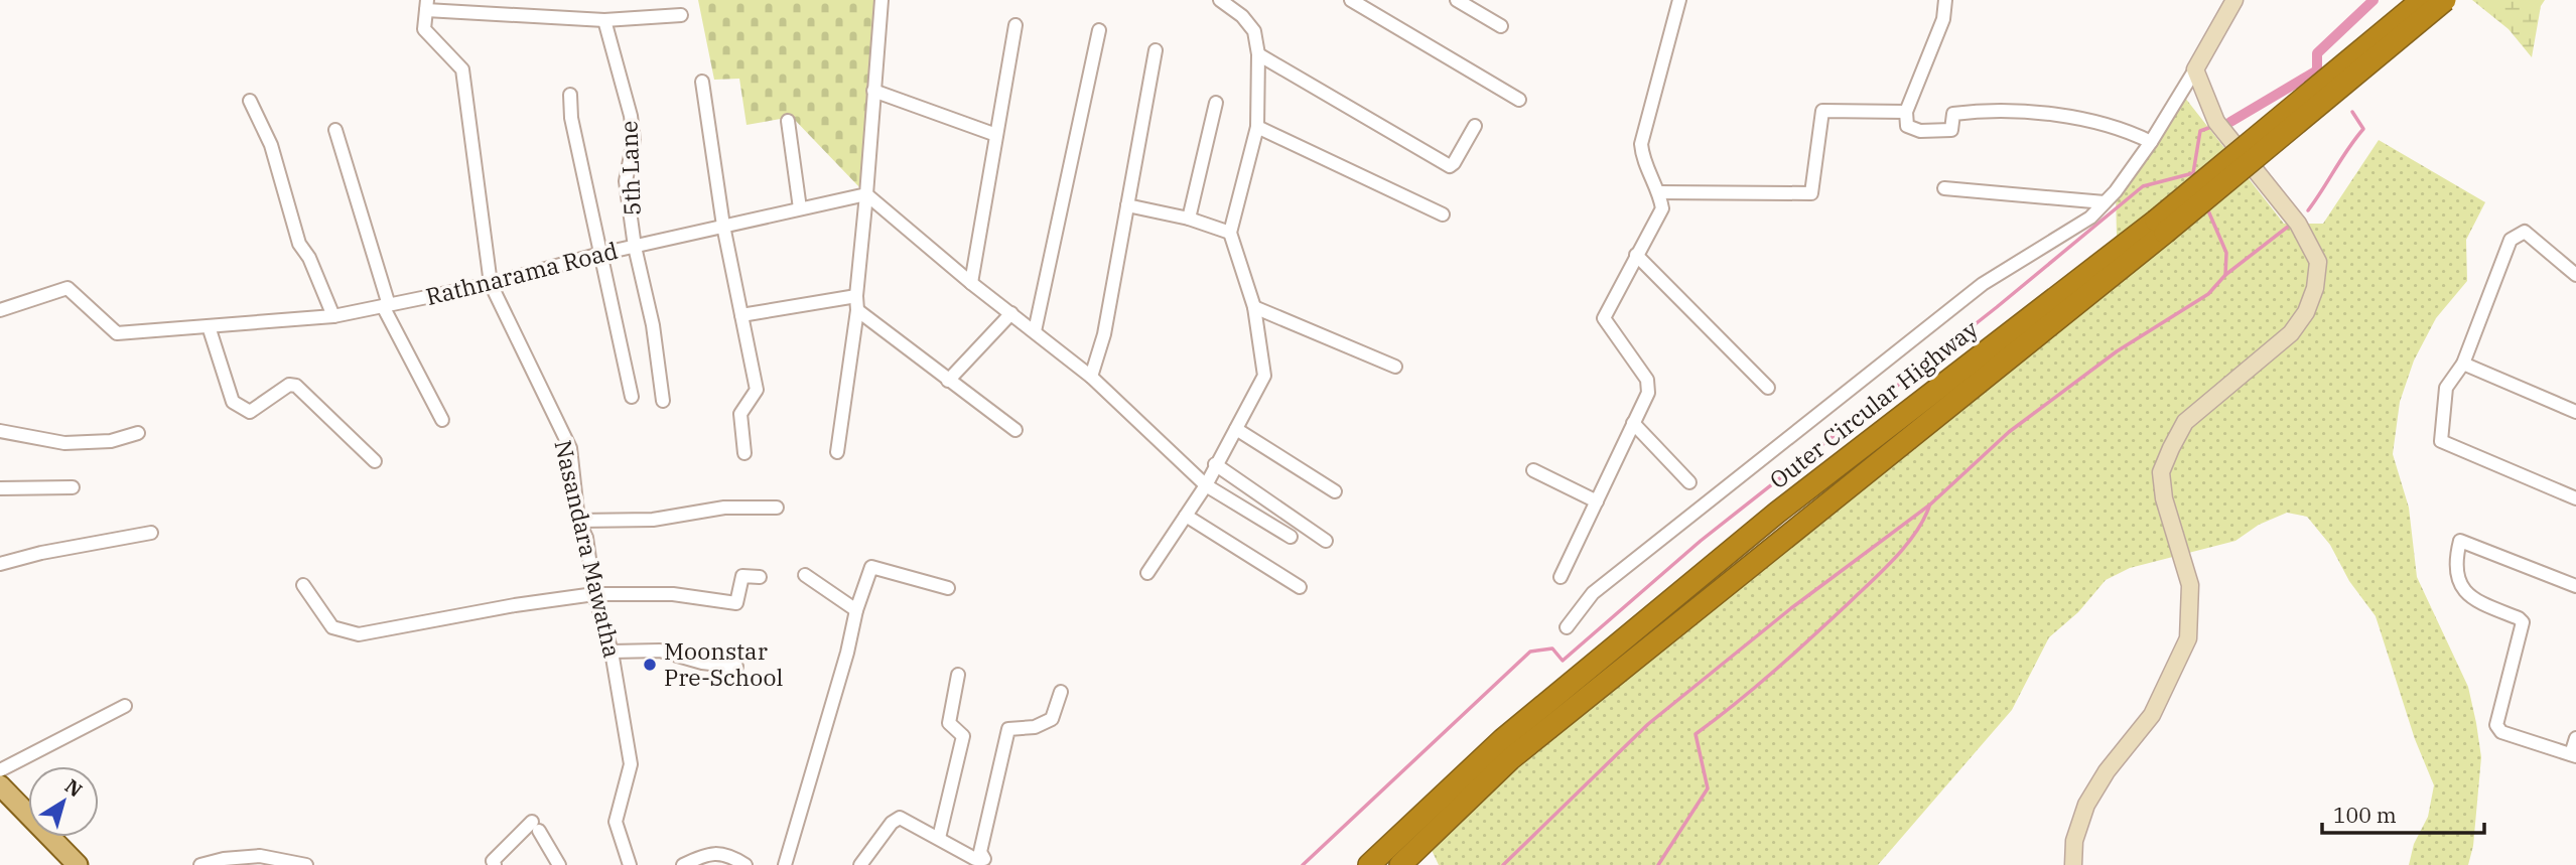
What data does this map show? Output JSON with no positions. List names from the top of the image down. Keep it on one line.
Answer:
{"streets":{"highway":["Outer Circular Highway"],"street":["5th Lane","Rathnarama Road","Nasandara Mawatha"]},"crossings":[["5th Lane","Rathnarama Road"],["Rathnarama Road","Nasandara Mawatha"]],"places":["Moonstar Pre-School"],"scale_bar":"100 m","north":"top right"}
